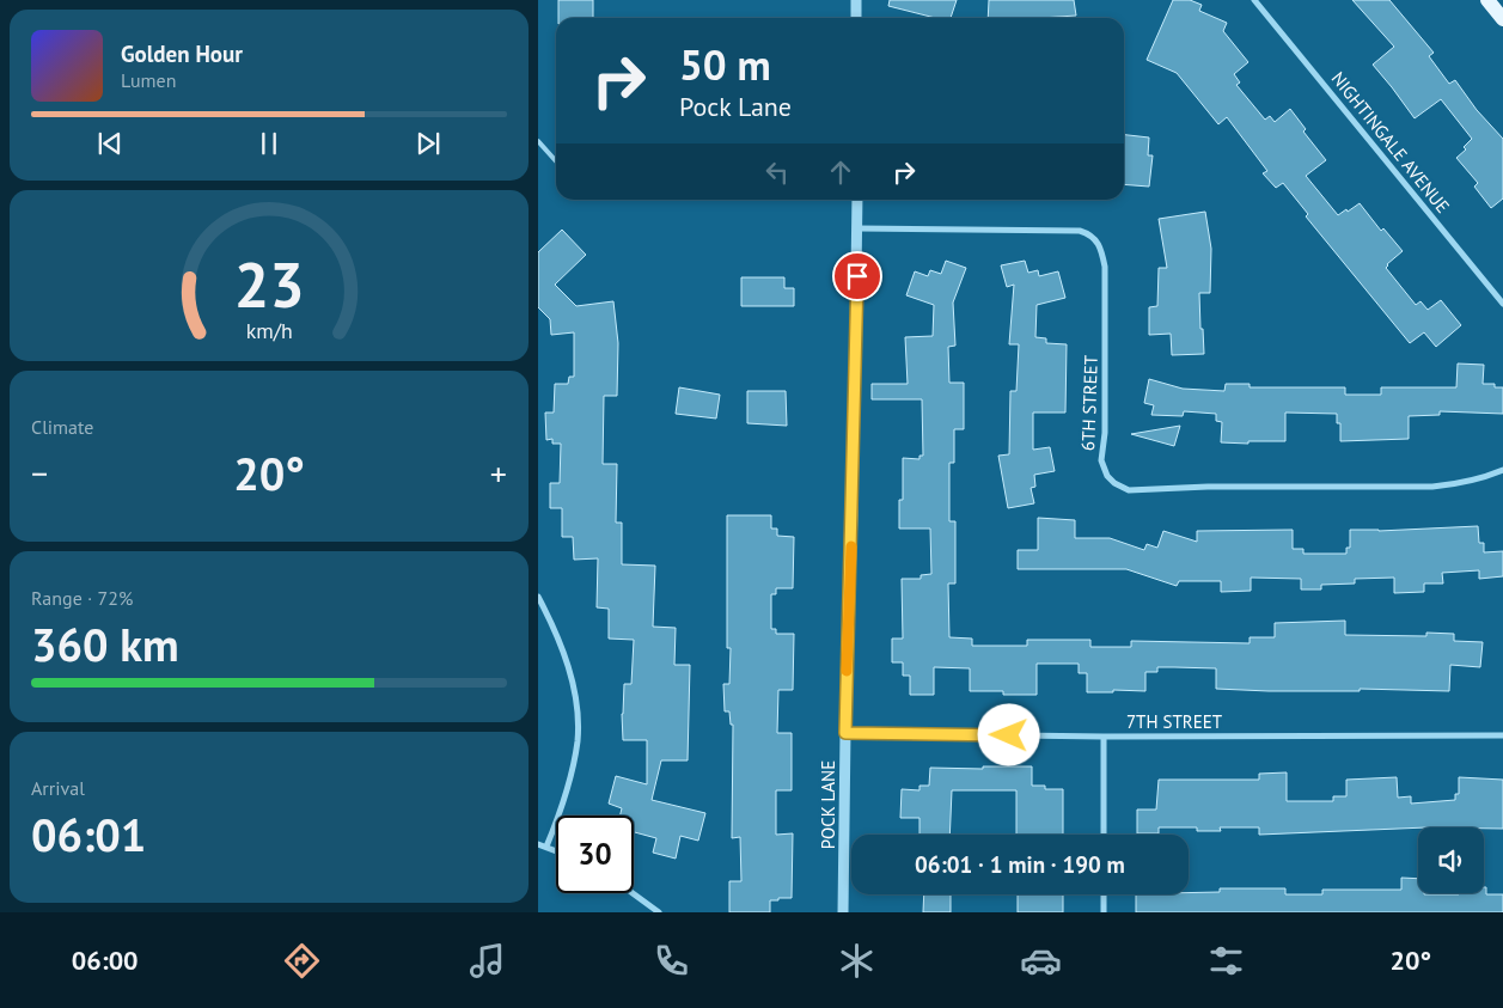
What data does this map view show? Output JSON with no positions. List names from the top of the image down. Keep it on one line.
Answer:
{"streets":{"street":["NIGHTINGALE AVENUE","6TH STREET","7TH STREET","POCK LANE"]},"crossings":[["6TH STREET","POCK LANE"],["7TH STREET","POCK LANE"]],"page":{"turn":["50 m","Pock Lane"],"song":["Golden Hour","Lumen"],"tile":["Climate",["Range · 72%","360 km"],["Arrival","06:01"]],"heat":["−","20°","+"],"limit":"30","trip":"06:01 · 1 min · 190 m","tabs":["06:00","20°"],"gauge":["23","km/h"]}}
